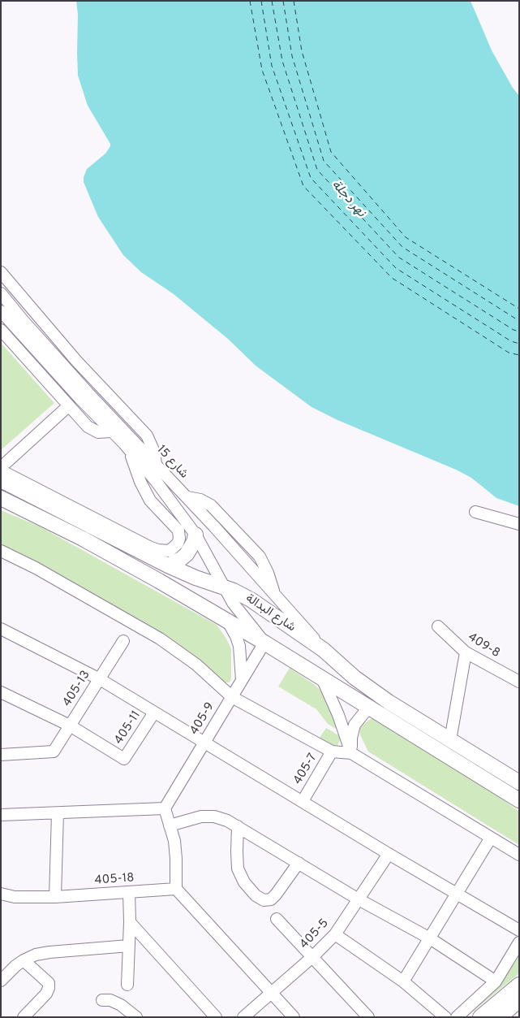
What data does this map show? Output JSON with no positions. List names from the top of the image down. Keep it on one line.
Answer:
{"streets":{"main road":["شارع البدالة"],"street":["شارع 15","409-8","405-13","405-9","405-11","405-7","405-18","405-5"]},"crossings":[["شارع 15","شارع البدالة"],["شارع 15","405-9"],["405-13","405-11"]],"water":["نهر دجلة"]}
